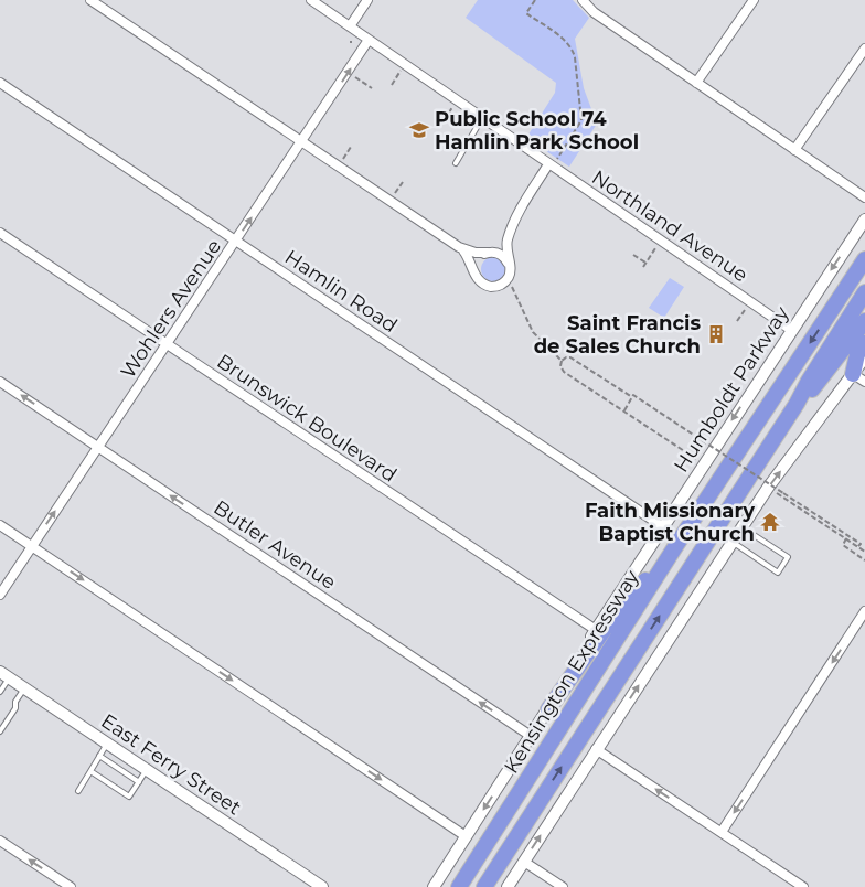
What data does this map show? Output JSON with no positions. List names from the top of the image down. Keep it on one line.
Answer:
{"streets":{"highway":["Kensington Expressway"],"street":["Northland Avenue","Hamlin Road","Wohlers Avenue","Humboldt Parkway","Brunswick Boulevard","Butler Avenue","East Ferry Street"]},"crossings":[["Northland Avenue","Wohlers Avenue"],["Northland Avenue","Humboldt Parkway"],["Hamlin Road","Wohlers Avenue"],["Hamlin Road","Humboldt Parkway"],["Wohlers Avenue","Brunswick Boulevard"],["Wohlers Avenue","Butler Avenue"],["Humboldt Parkway","Brunswick Boulevard"],["Humboldt Parkway","Butler Avenue"]],"one_way":["Wohlers Avenue","Butler Avenue"],"places":{"school or university":["Public School 74 Hamlin Park School"],"building":["Saint Francis de Sales Church"],"temple":["Faith Missionary Baptist Church"]}}
